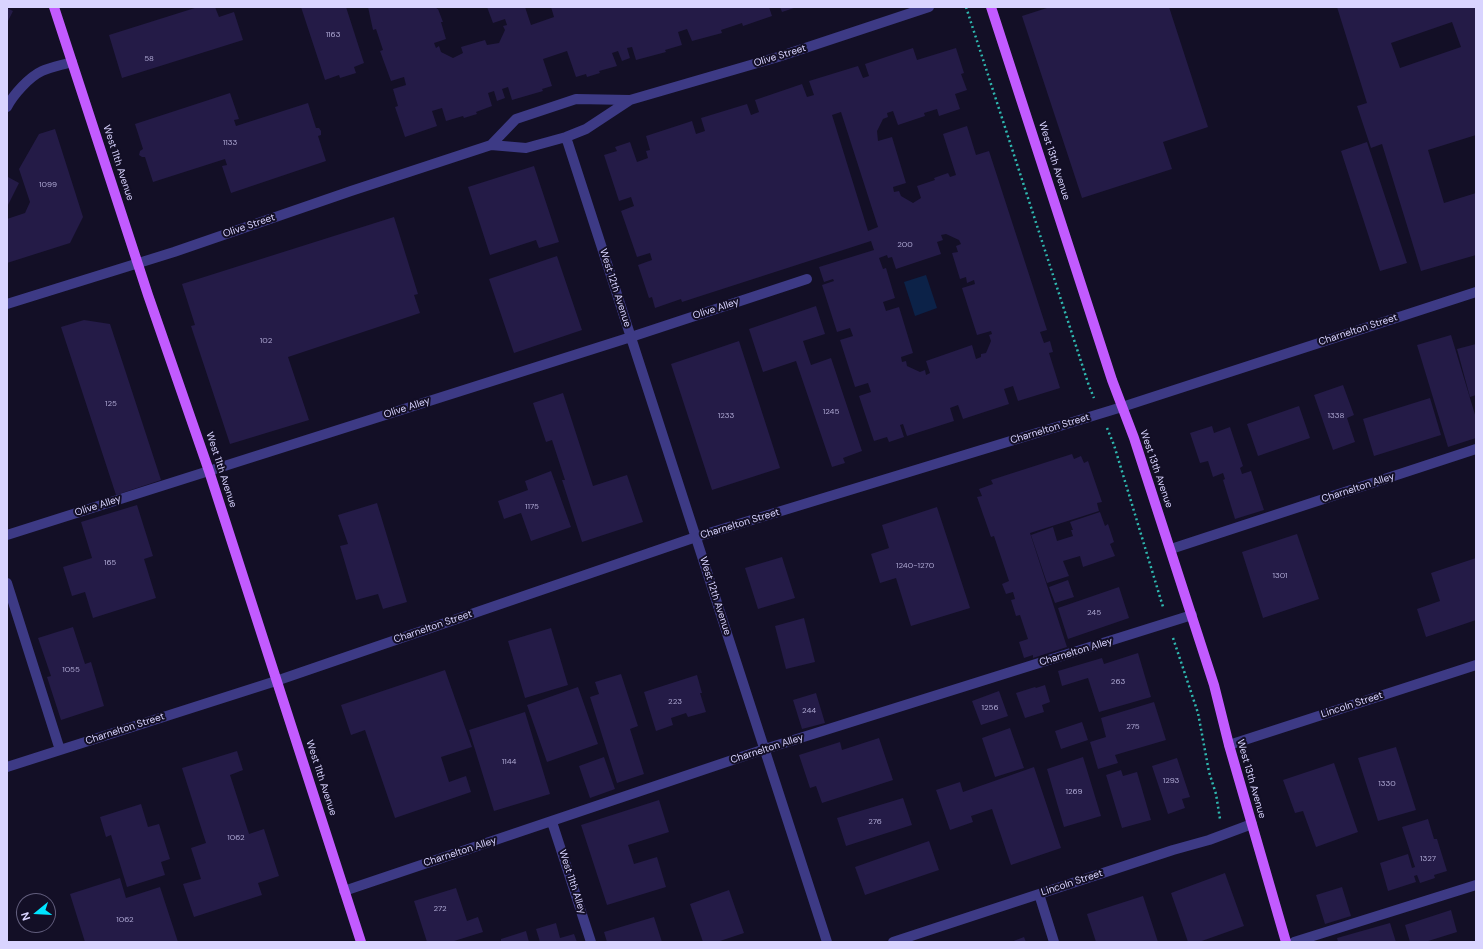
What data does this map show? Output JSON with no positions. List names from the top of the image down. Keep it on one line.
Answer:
{"streets":{"main road":["West 13th Avenue","West 11th Avenue"],"street":["Olive Street","West 12th Avenue","Olive Alley","Charnelton Street","Charnelton Alley","Lincoln Street","West 11th Alley"]},"crossings":[["Olive Street","West 11th Avenue"],["Olive Street","West 12th Avenue"],["West 13th Avenue","Charnelton Street"],["West 13th Avenue","Charnelton Alley"],["West 13th Avenue","Lincoln Street"],["West 11th Avenue","Olive Alley"],["West 11th Avenue","Charnelton Street"],["West 11th Avenue","Charnelton Alley"],["West 12th Avenue","Olive Alley"],["West 12th Avenue","Charnelton Street"],["West 12th Avenue","Charnelton Alley"],["Charnelton Alley","West 11th Alley"]],"house_numbers":["1163","58","1133","1099","200","102","125","1245","1233","1338","1175","165","1240-1270","1301","245","1055","263","223","1256","244","275","1144","1293","1330","1269","276","1062","1327","272","1062"],"north":"left"}
